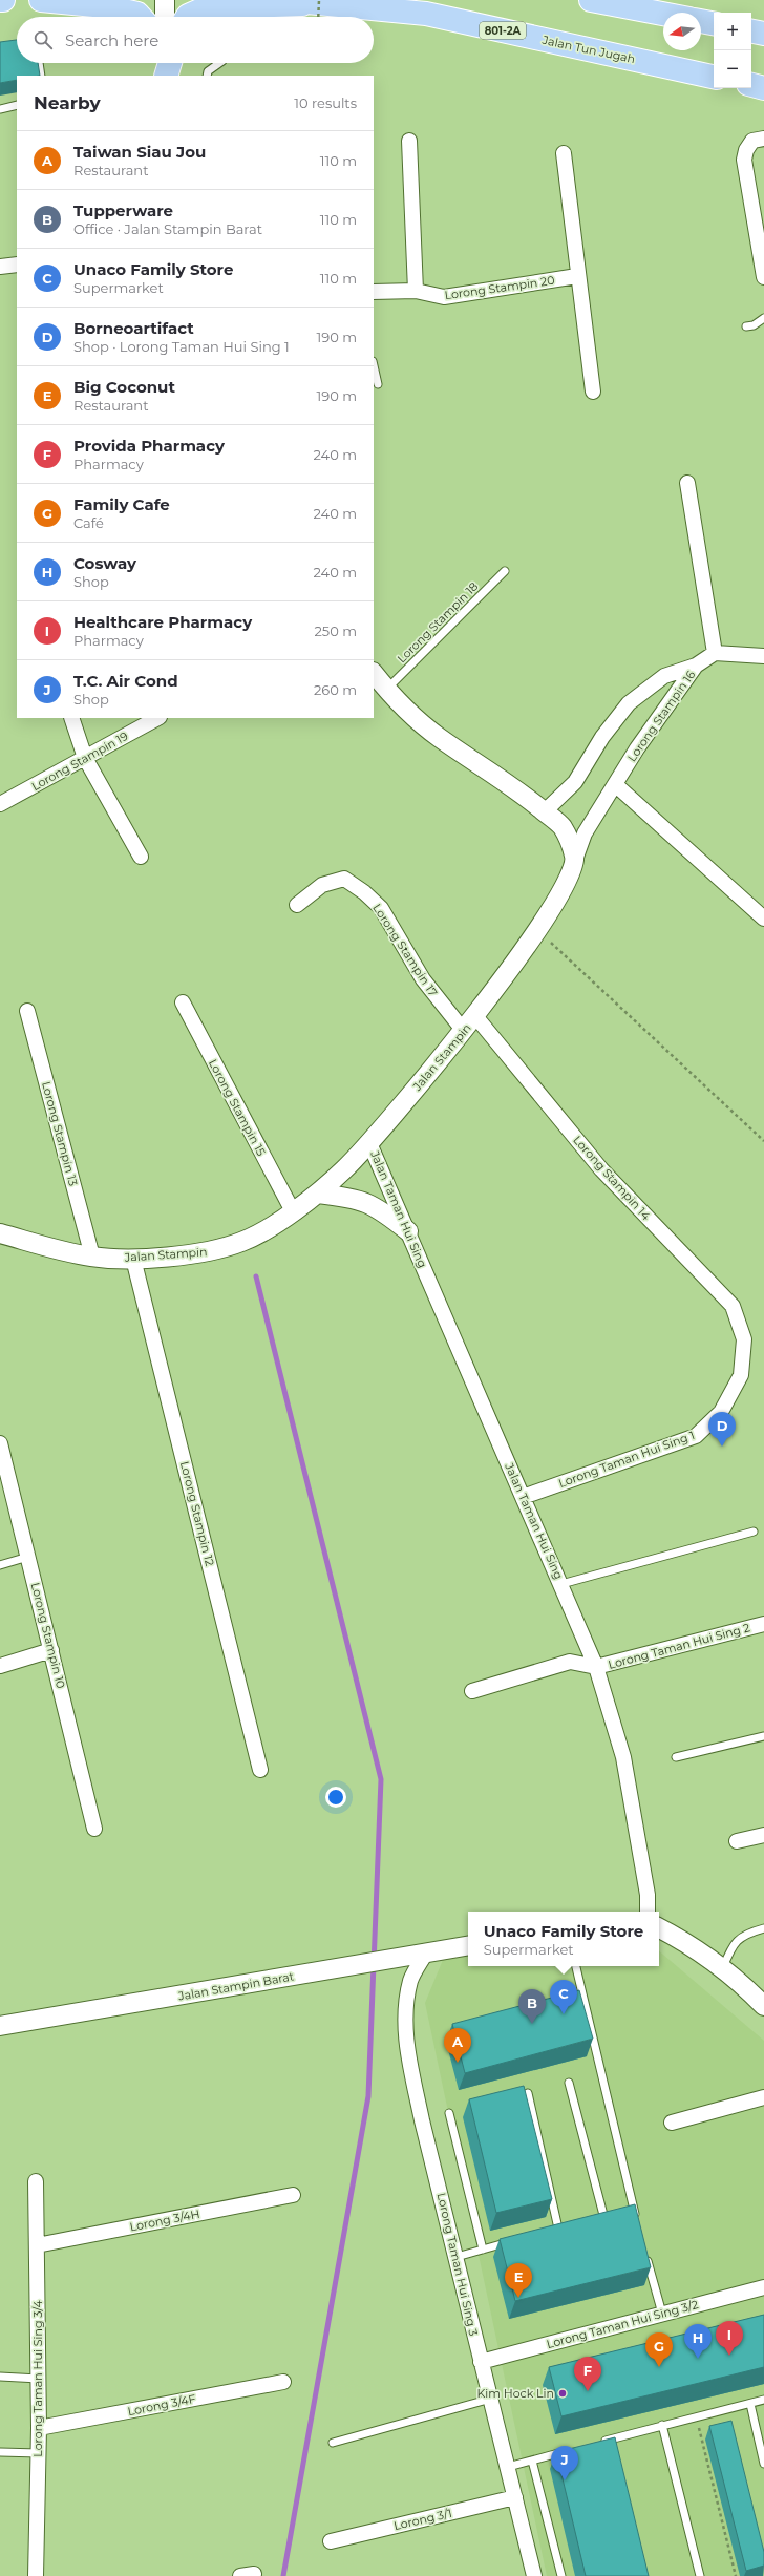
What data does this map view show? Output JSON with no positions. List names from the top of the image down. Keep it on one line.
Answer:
{"streets":{"highway":["801-2A","Jalan Tun Jugah"],"street":["Lorong Stampin 20","Lorong Stampin 16","Lorong Stampin 19","Lorong Stampin 17","Jalan Stampin","Lorong Stampin 15","Lorong Stampin 13","Lorong Stampin 14","Jalan Taman Hui Sing","Lorong Taman Hui Sing 1","Lorong Stampin 12","Lorong Stampin 10","Lorong Taman Hui Sing 2","Jalan Stampin Barat","Lorong 3/4H","Lorong Taman Hui Sing 3","Lorong Taman Hui Sing 3/2","Lorong Taman Hui Sing 3/4","Lorong 3/4F","Lorong 3/1"],"lane":["Lorong Stampin 18"]},"crossings":[["Lorong Stampin 16","Jalan Stampin"],["Lorong Stampin 17","Jalan Stampin"],["Jalan Stampin","Lorong Stampin 15"],["Jalan Stampin","Lorong Stampin 13"],["Jalan Stampin","Lorong Stampin 14"],["Jalan Stampin","Jalan Taman Hui Sing"],["Jalan Stampin","Lorong Stampin 12"],["Lorong Stampin 14","Lorong Taman Hui Sing 1"],["Jalan Taman Hui Sing","Lorong Taman Hui Sing 1"],["Jalan Taman Hui Sing","Lorong Taman Hui Sing 2"],["Jalan Stampin Barat","Lorong Taman Hui Sing 3"],["Lorong 3/4H","Lorong Taman Hui Sing 3/4"],["Lorong Taman Hui Sing 3","Lorong Taman Hui Sing 3/2"],["Lorong Taman Hui Sing 3","Lorong 3/1"],["Lorong Taman Hui Sing 3/4","Lorong 3/4F"]],"places":["Kim Hock Lin"],"north":"left","page":{"map_buttons":["+","−"],"search":"Search here","heading":["Nearby","10 results"],"list":[{"mark":"A","name":"Taiwan Siau Jou","note":"Restaurant","value":"110 m"},{"mark":"B","name":"Tupperware","note":"Office · Jalan Stampin Barat","value":"110 m"},{"mark":"C","name":"Unaco Family Store","note":"Supermarket","value":"110 m"},{"mark":"D","name":"Borneoartifact","note":"Shop · Lorong Taman Hui Sing 1","value":"190 m"},{"mark":"E","name":"Big Coconut","note":"Restaurant","value":"190 m"},{"mark":"F","name":"Provida Pharmacy","note":"Pharmacy","value":"240 m"},{"mark":"G","name":"Family Cafe","note":"Café","value":"240 m"},{"mark":"H","name":"Cosway","note":"Shop","value":"240 m"},{"mark":"I","name":"Healthcare Pharmacy","note":"Pharmacy","value":"250 m"},{"mark":"J","name":"T.C. Air Cond","note":"Shop","value":"260 m"}],"pins":["D","C","B","A","E","I","H","G","F","J"],"popup":["Unaco Family Store","Supermarket"]}}
